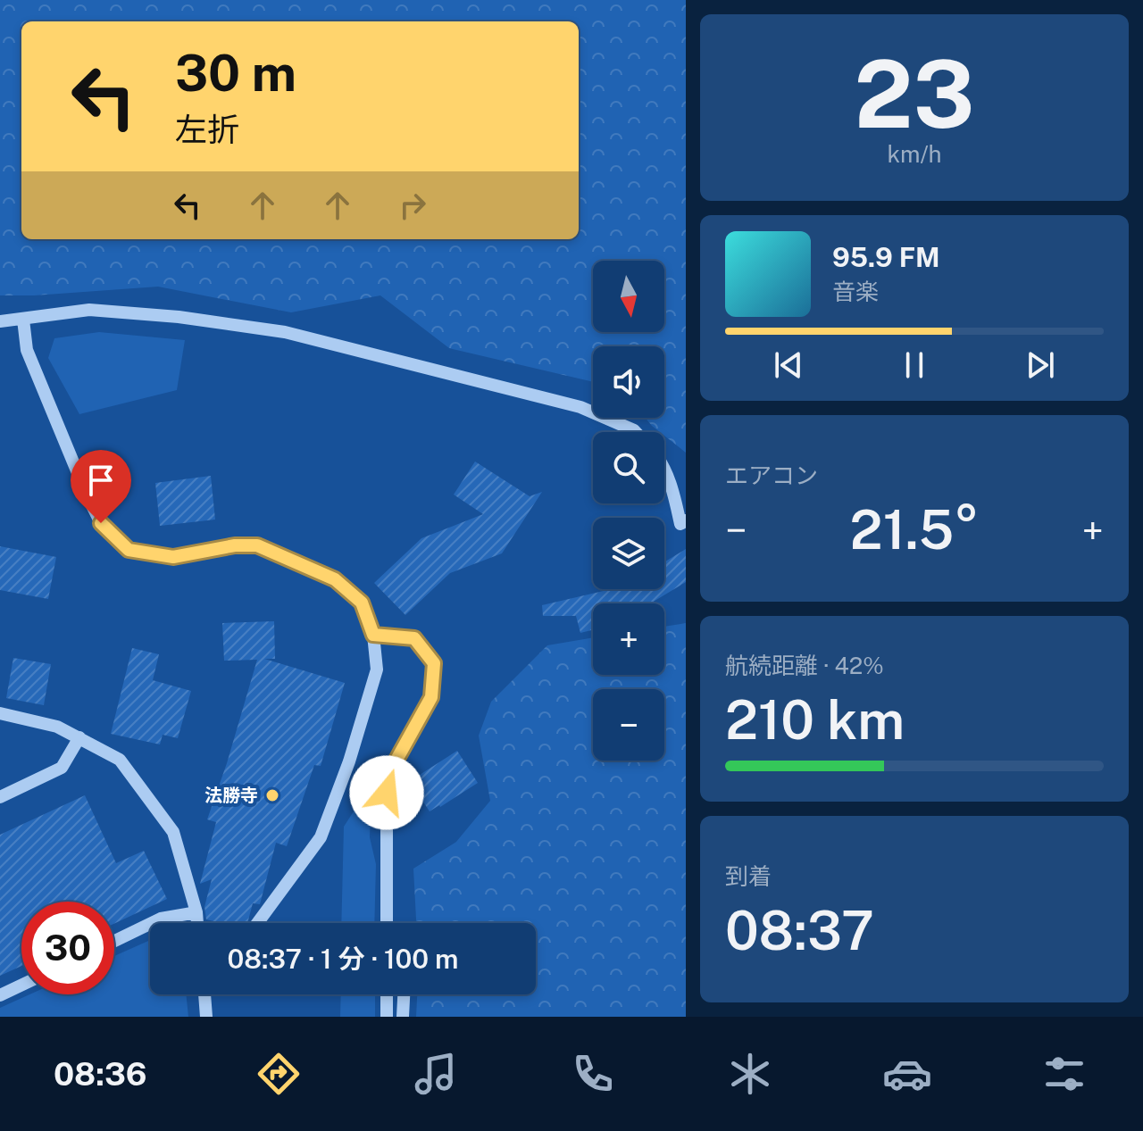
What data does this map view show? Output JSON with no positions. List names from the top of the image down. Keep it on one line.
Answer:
{"places":["法勝寺"],"north":"bottom","page":{"tile":[["23","km/h"],"エアコン",["航続距離 · 42%","210 km"],["到着","08:37"]],"turn":["30 m","左折"],"song":["95.9 FM","音楽"],"map_buttons":["+","−"],"heat":["−","21.5°","+"],"limit":"30","trip":"08:37 · 1 分 · 100 m","tabs":"08:36"}}
